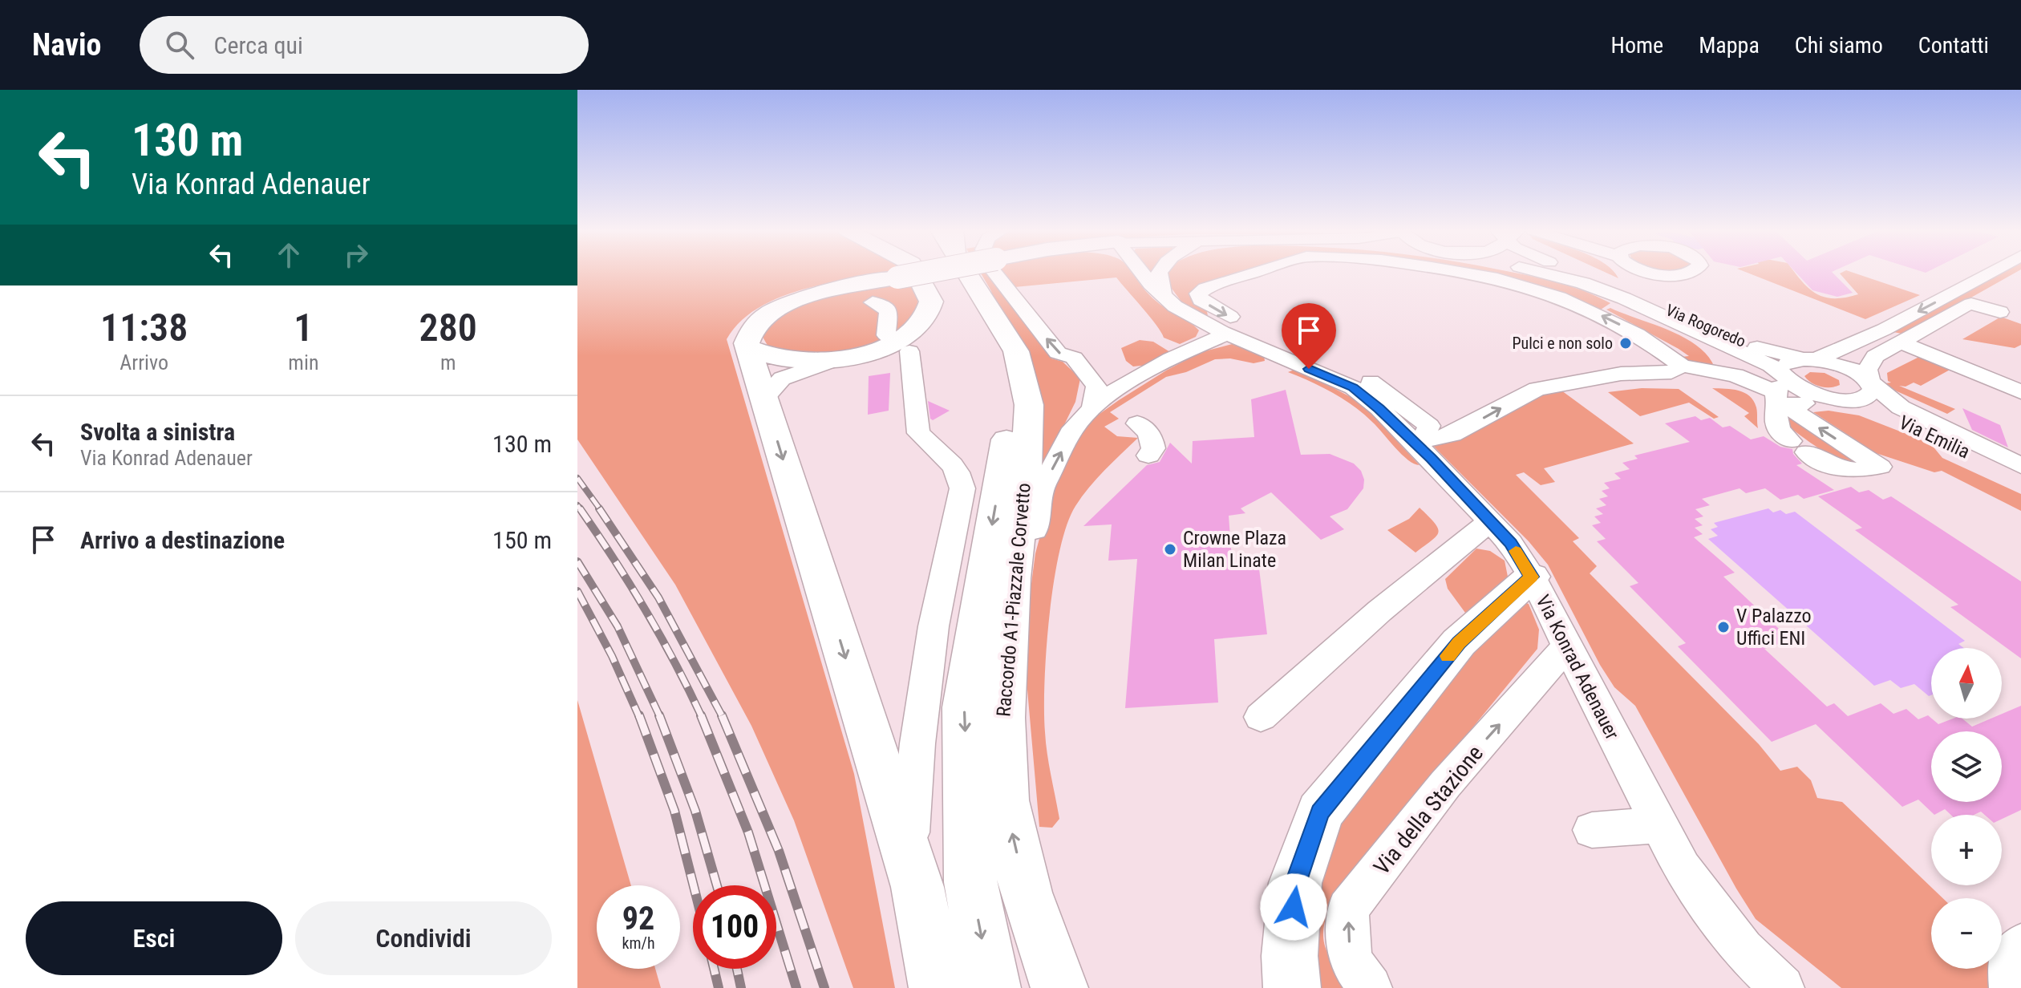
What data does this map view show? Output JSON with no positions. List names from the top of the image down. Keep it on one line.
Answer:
{"streets":{"highway":["Raccordo A1-Piazzale Corvetto"],"street":["Via Rogoredo","Via Emilia","Via Konrad Adenauer","Via della Stazione"]},"crossings":[["Via Rogoredo","Via Emilia"],["Via Konrad Adenauer","Via della Stazione"]],"places":["Pulci e non solo","Crowne Plaza Milan Linate","V Palazzo Uffici ENI"],"north":"top","page":{"header":"Navio","search":"Cerca qui","nav":["Home","Mappa","Chi siamo","Contatti"],"turn":["130 m","Via Konrad Adenauer"],"eta":["11:38","Arrivo","1","min","280","m"],"list":[{"name":"Svolta a sinistra","note":"Via Konrad Adenauer","value":"130 m"},{"name":"Arrivo a destinazione","value":"150 m"}],"map_buttons":["+","−"],"speed":"92 km/h","limit":"100","buttons":["Esci","Condividi"]}}
